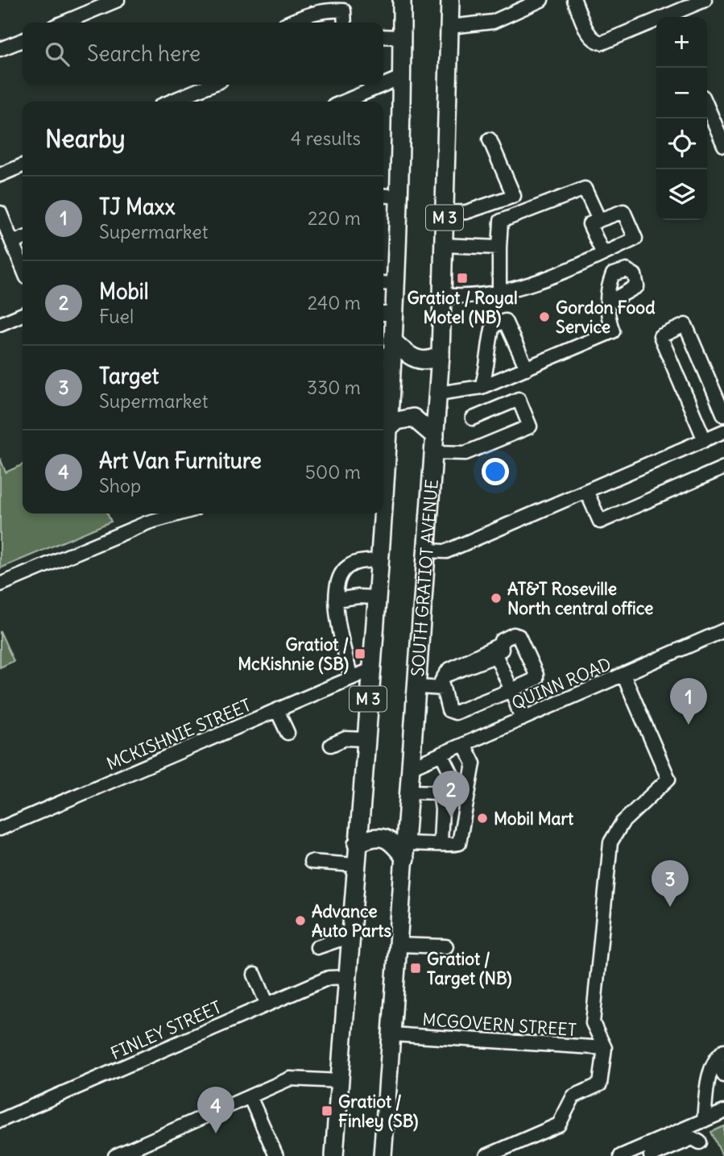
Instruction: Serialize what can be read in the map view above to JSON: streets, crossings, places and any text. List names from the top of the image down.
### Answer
{
  "streets": {
    "main road": ["M 3", "SOUTH GRATIOT AVENUE"],
    "street": [
      "QUINN ROAD",
      "MCKISHNIE STREET",
      "MCGOVERN STREET",
      "FINLEY STREET"
    ]
  },
  "crossings": [
    ["M 3", "MCKISHNIE STREET"],
    ["M 3", "FINLEY STREET"],
    ["SOUTH GRATIOT AVENUE", "QUINN ROAD"],
    ["SOUTH GRATIOT AVENUE", "MCGOVERN STREET"]
  ],
  "places": {
    "transit": [
      "Gratiot / Royal Motel (NB)",
      "Gratiot / McKishnie (SB)",
      "Gratiot / Target (NB)",
      "Gratiot / Finley (SB)"
    ],
    "other": [
      "Gordon Food Service",
      "AT&T Roseville North central office",
      "Mobil Mart",
      "Advance Auto Parts"
    ]
  },
  "page": {
    "map_buttons": ["+", "−"],
    "search": "Search here",
    "heading": ["Nearby", "4 results"],
    "list": [
      {
        "mark": "1",
        "name": "TJ Maxx",
        "note": "Supermarket",
        "value": "220 m"
      },
      {
        "mark": "2",
        "name": "Mobil",
        "note": "Fuel",
        "value": "240 m"
      },
      {
        "mark": "3",
        "name": "Target",
        "note": "Supermarket",
        "value": "330 m"
      },
      {
        "mark": "4",
        "name": "Art Van Furniture",
        "note": "Shop",
        "value": "500 m"
      }
    ],
    "pins": [
      "1",
      "2",
      "3",
      "4"
    ]
  }
}
